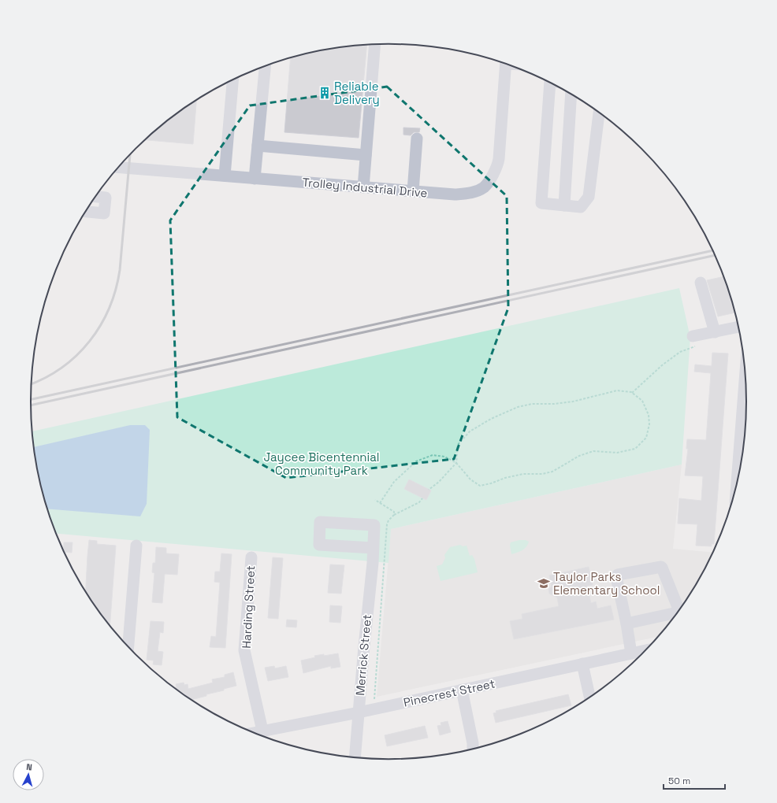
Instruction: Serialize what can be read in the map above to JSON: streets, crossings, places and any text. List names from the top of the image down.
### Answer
{
  "streets": {
    "street": [
      "Trolley Industrial Drive",
      "Harding Street",
      "Merrick Street",
      "Pinecrest Street"
    ]
  },
  "crossings": [
    ["Harding Street", "Pinecrest Street"],
    ["Merrick Street", "Pinecrest Street"]
  ],
  "parks": ["Jaycee Bicentennial Community Park"],
  "places": {
    "building": ["Reliable Delivery"],
    "school or university": ["Taylor Parks Elementary School"]
  },
  "scale_bar": "50 m",
  "north": "top"
}
